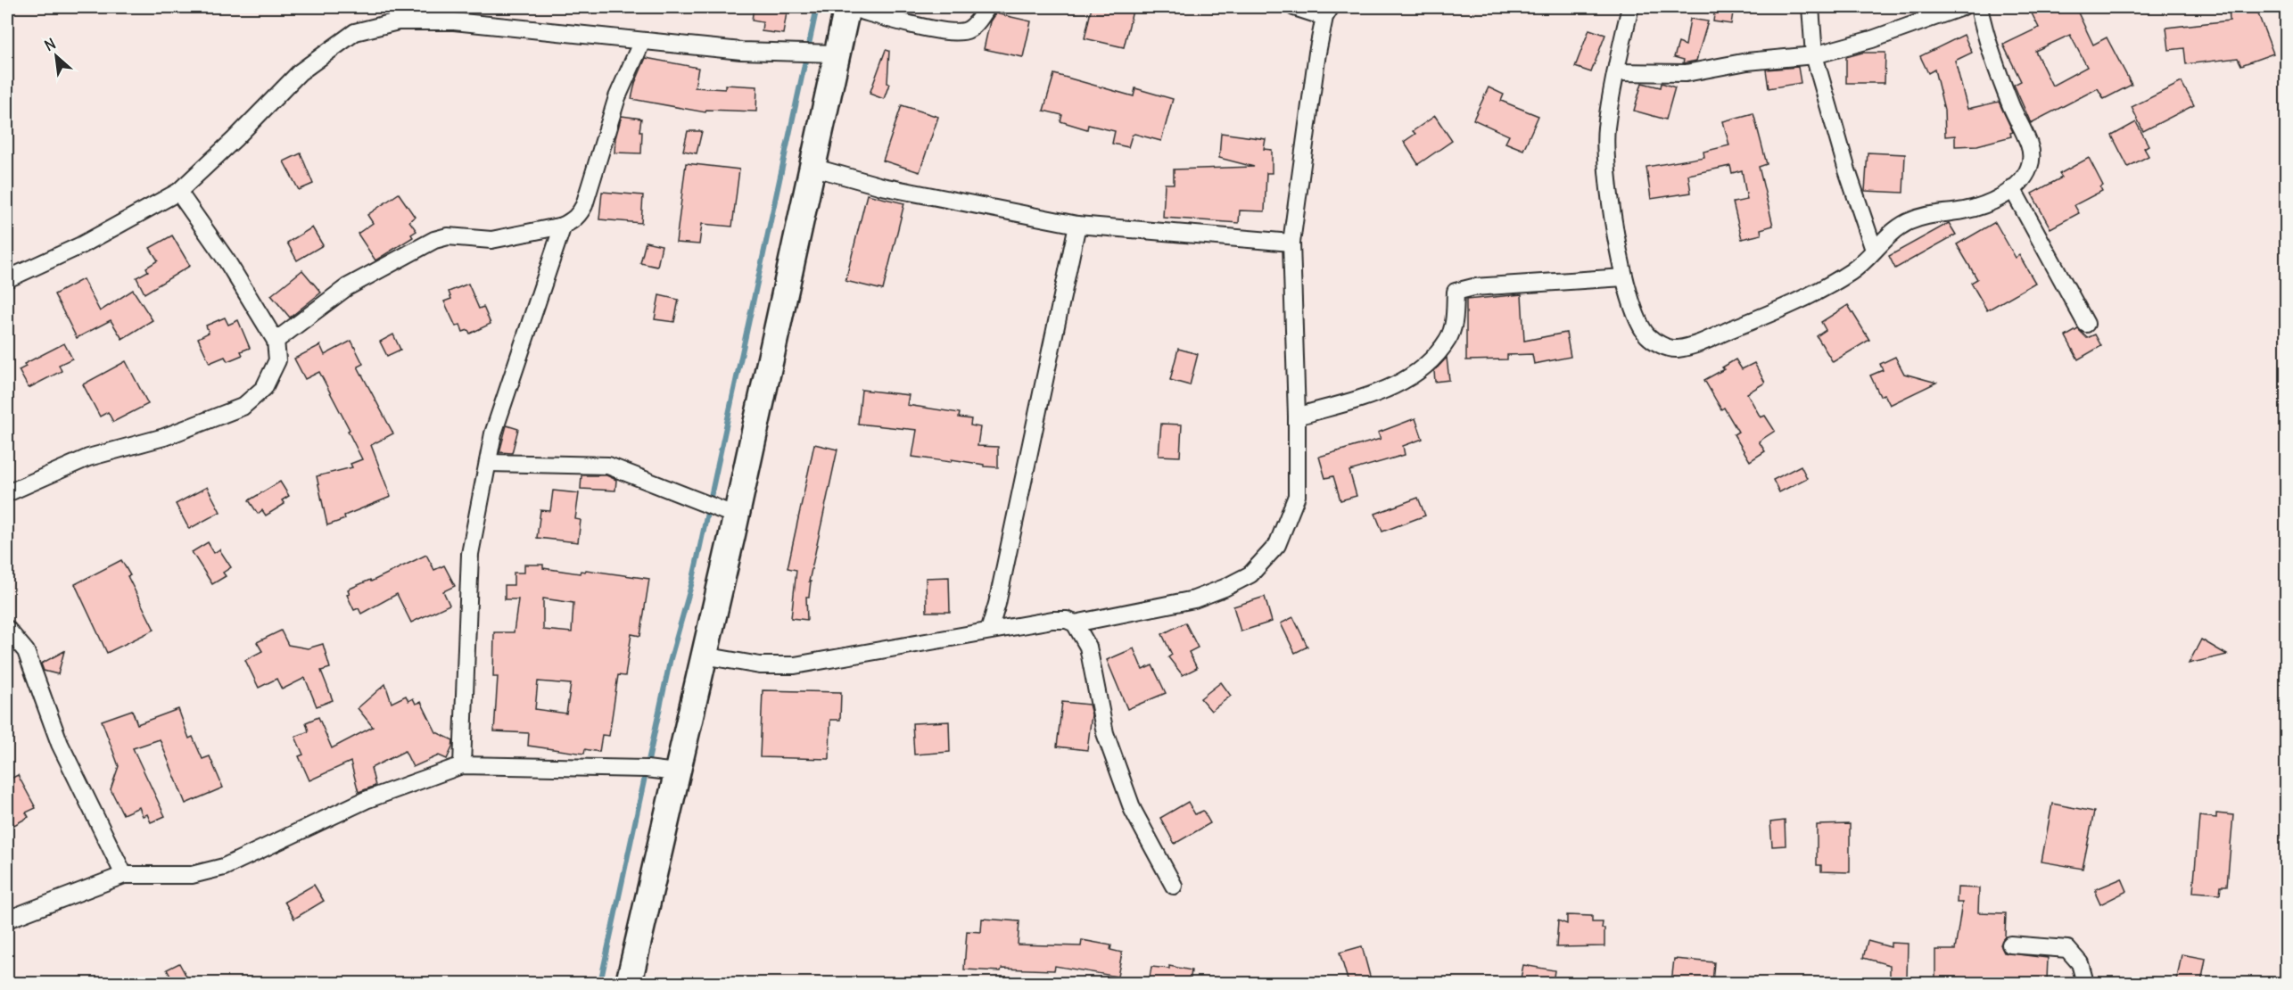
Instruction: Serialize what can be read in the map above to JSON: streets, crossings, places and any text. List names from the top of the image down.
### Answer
{
  "north": "top left"
}
